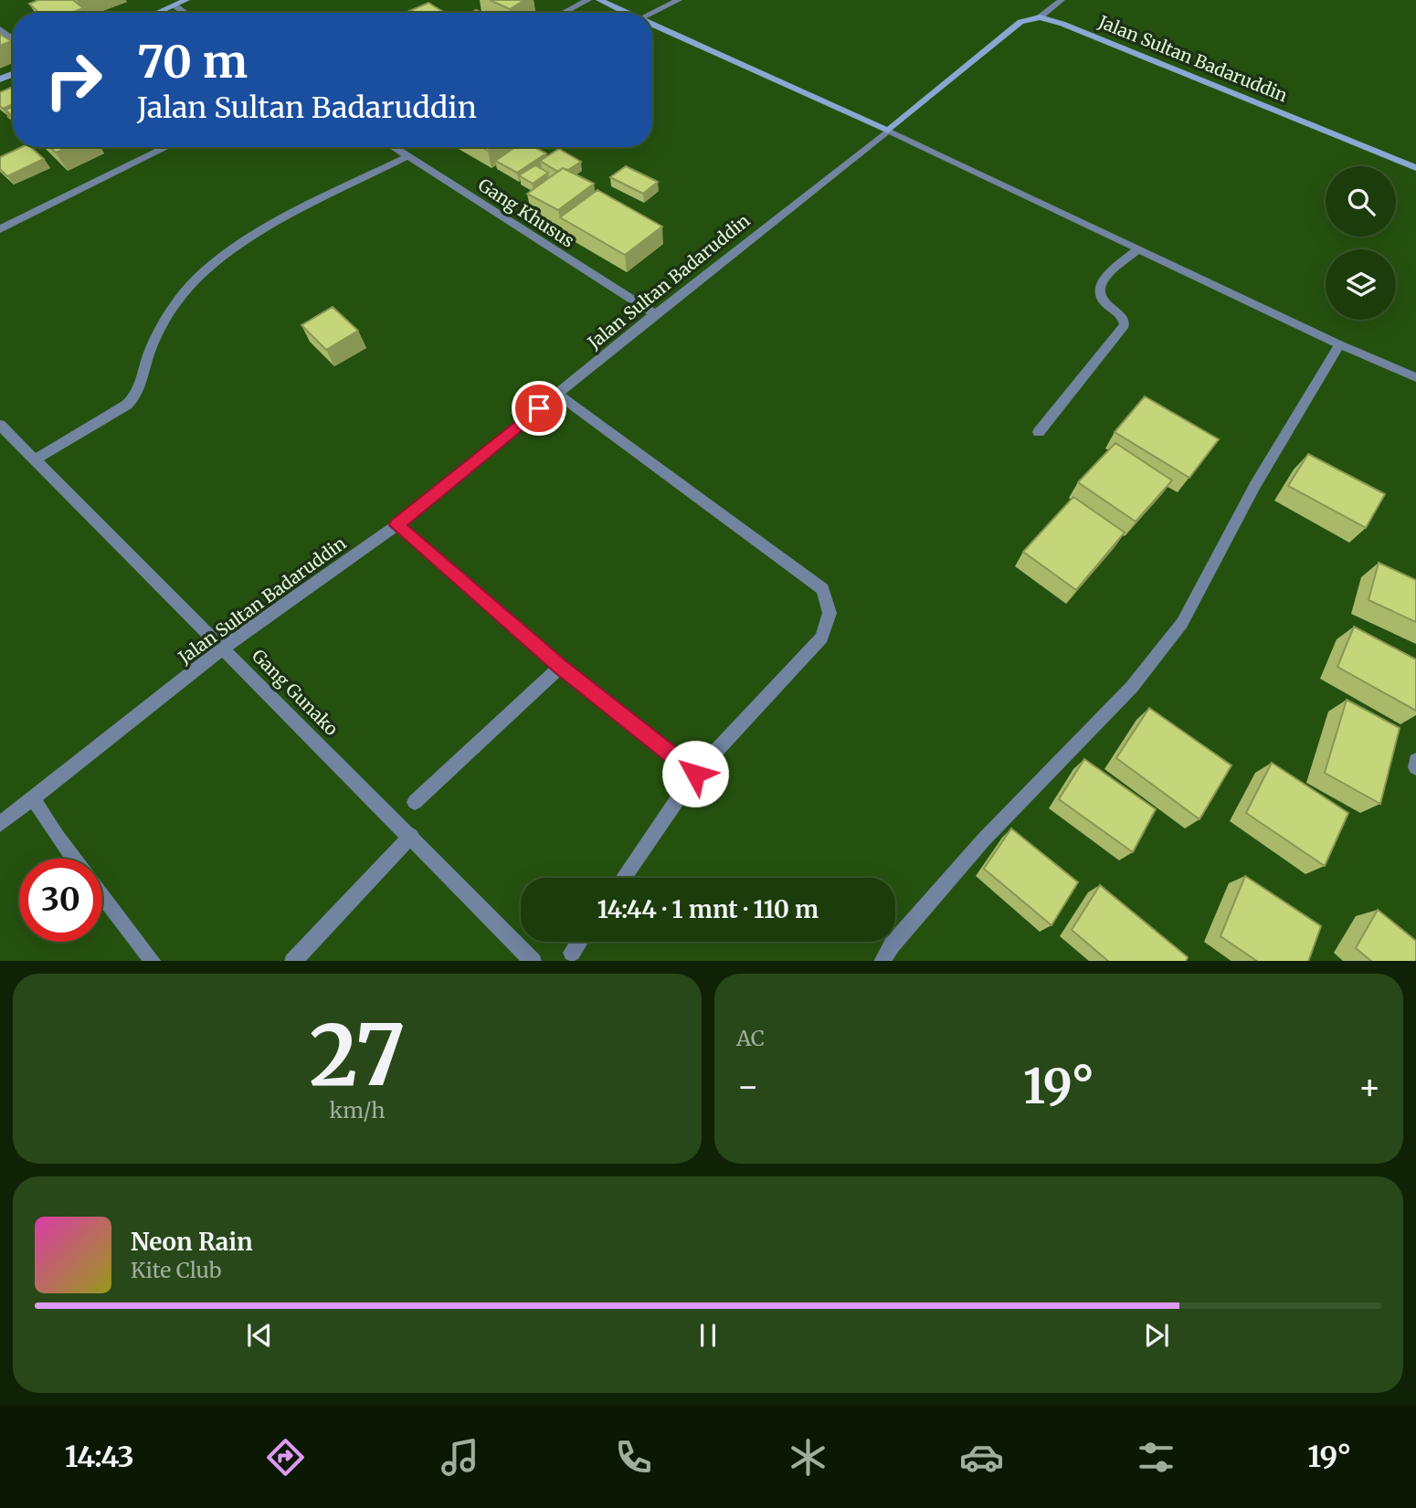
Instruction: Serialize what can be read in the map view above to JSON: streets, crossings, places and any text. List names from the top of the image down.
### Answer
{
  "streets": {
    "street": ["Jalan Sultan Badaruddin", "Gang Khusus", "Gang Gunako"]
  },
  "crossings": [
    ["Jalan Sultan Badaruddin", "Gang Khusus"],
    ["Jalan Sultan Badaruddin", "Gang Gunako"]
  ],
  "page": {
    "turn": ["70 m", "Jalan Sultan Badaruddin"],
    "limit": "30",
    "trip": "14:44 · 1 mnt · 110 m",
    "tile": [
      ["27", "km/h"],
      "AC"
    ],
    "heat": ["−", "19°", "+"],
    "song": ["Neon Rain", "Kite Club"],
    "tabs": ["14:43", "19°"]
  }
}
